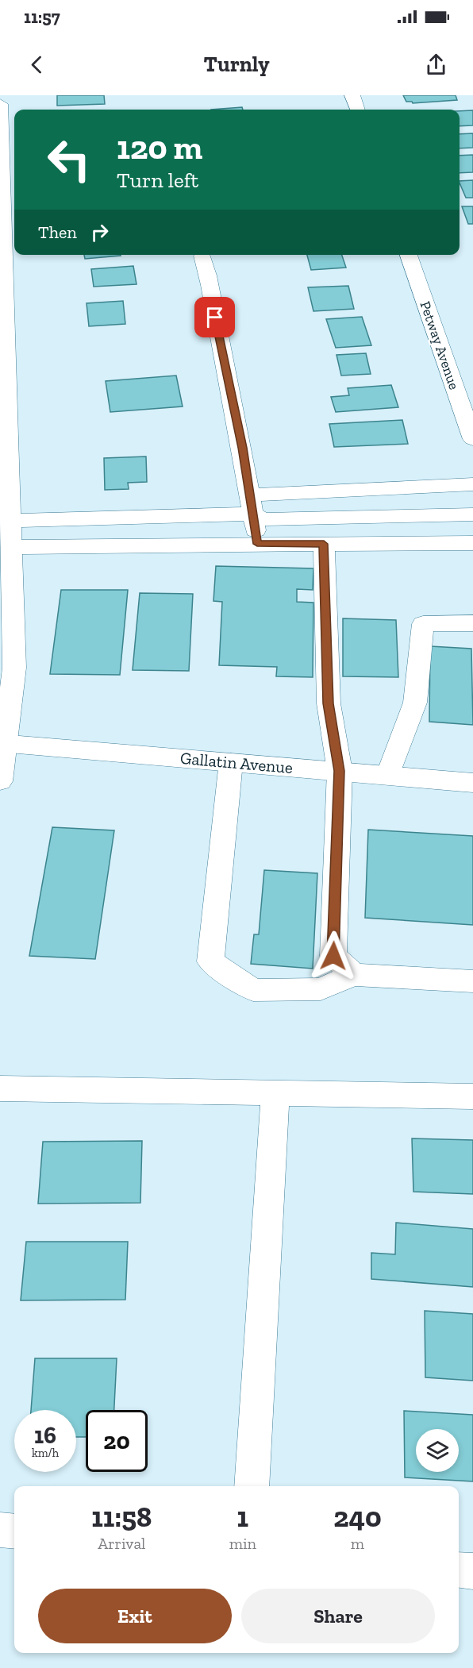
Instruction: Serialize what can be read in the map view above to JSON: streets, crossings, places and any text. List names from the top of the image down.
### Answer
{
  "streets": {
    "street": ["Petway Avenue", "Gallatin Avenue"]
  },
  "page": {
    "status": "11:57",
    "header": "Turnly",
    "turn": ["120 m", "Turn left"],
    "then": "Then",
    "speed": "16 km/h",
    "limit": "20",
    "eta": [
      "11:58",
      "Arrival",
      "1",
      "min",
      "240",
      "m"
    ],
    "buttons": ["Exit", "Share"]
  }
}
